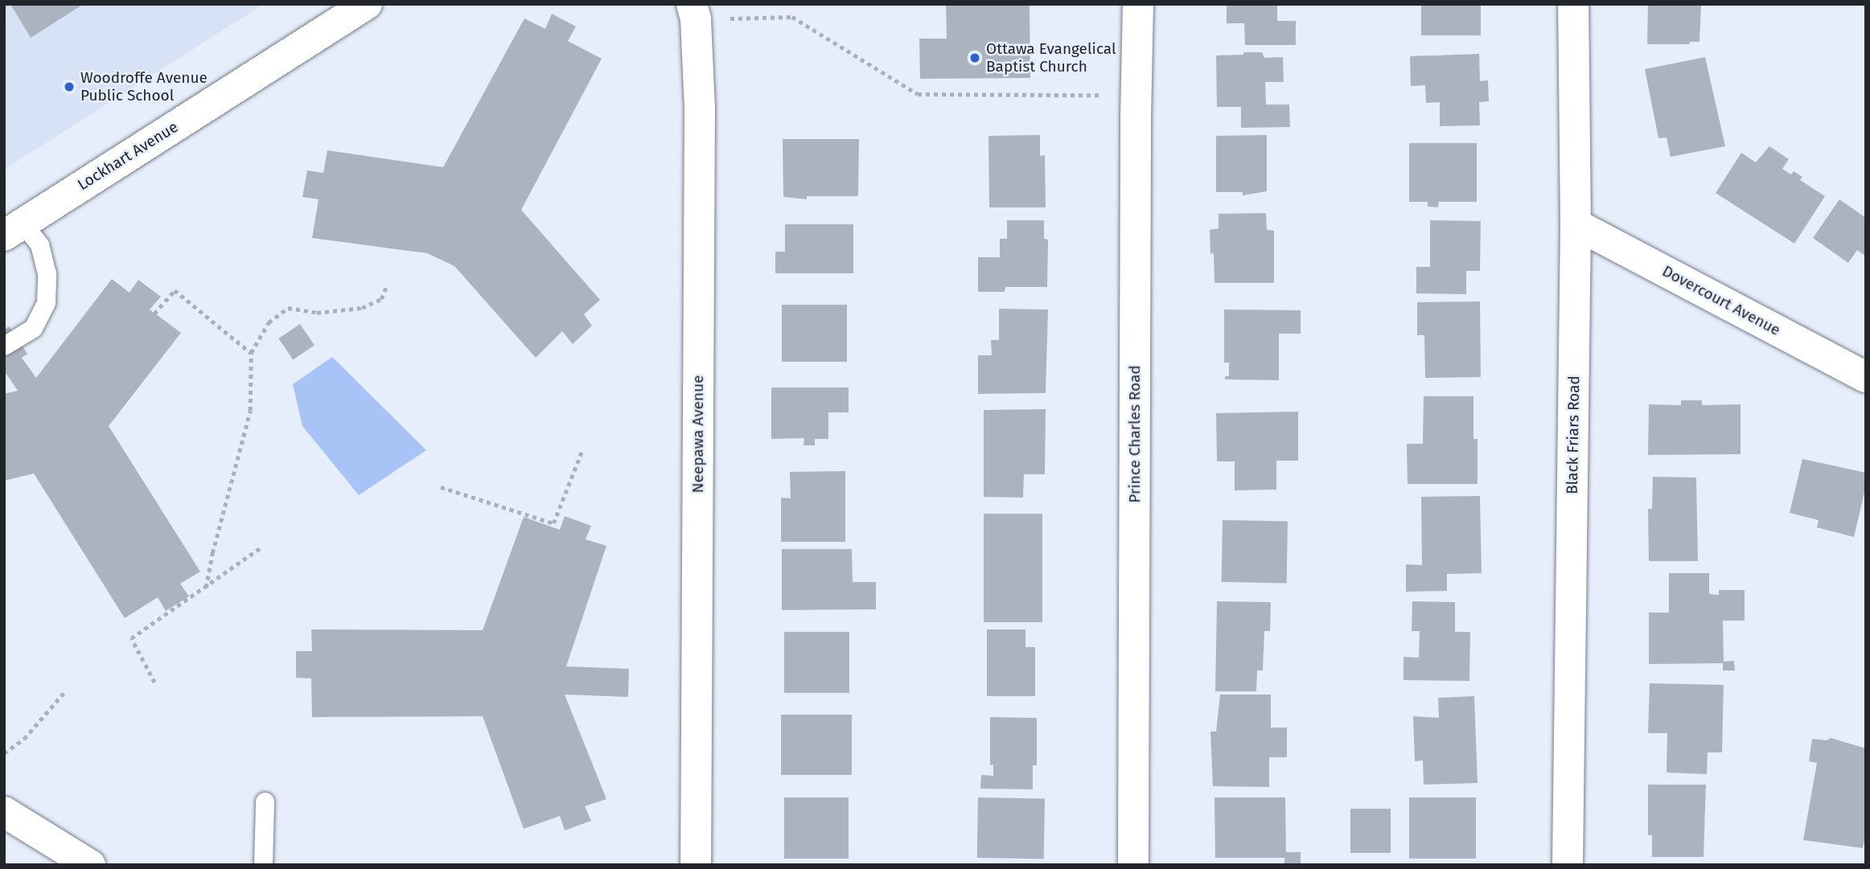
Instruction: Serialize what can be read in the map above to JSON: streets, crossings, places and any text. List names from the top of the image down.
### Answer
{
  "streets": {
    "street": [
      "Lockhart Avenue",
      "Dovercourt Avenue",
      "Neepawa Avenue",
      "Prince Charles Road",
      "Black Friars Road"
    ]
  },
  "crossings": [
    ["Dovercourt Avenue", "Black Friars Road"]
  ],
  "places": ["Ottawa Evangelical Baptist Church", "Woodroffe Avenue Public School"]
}
